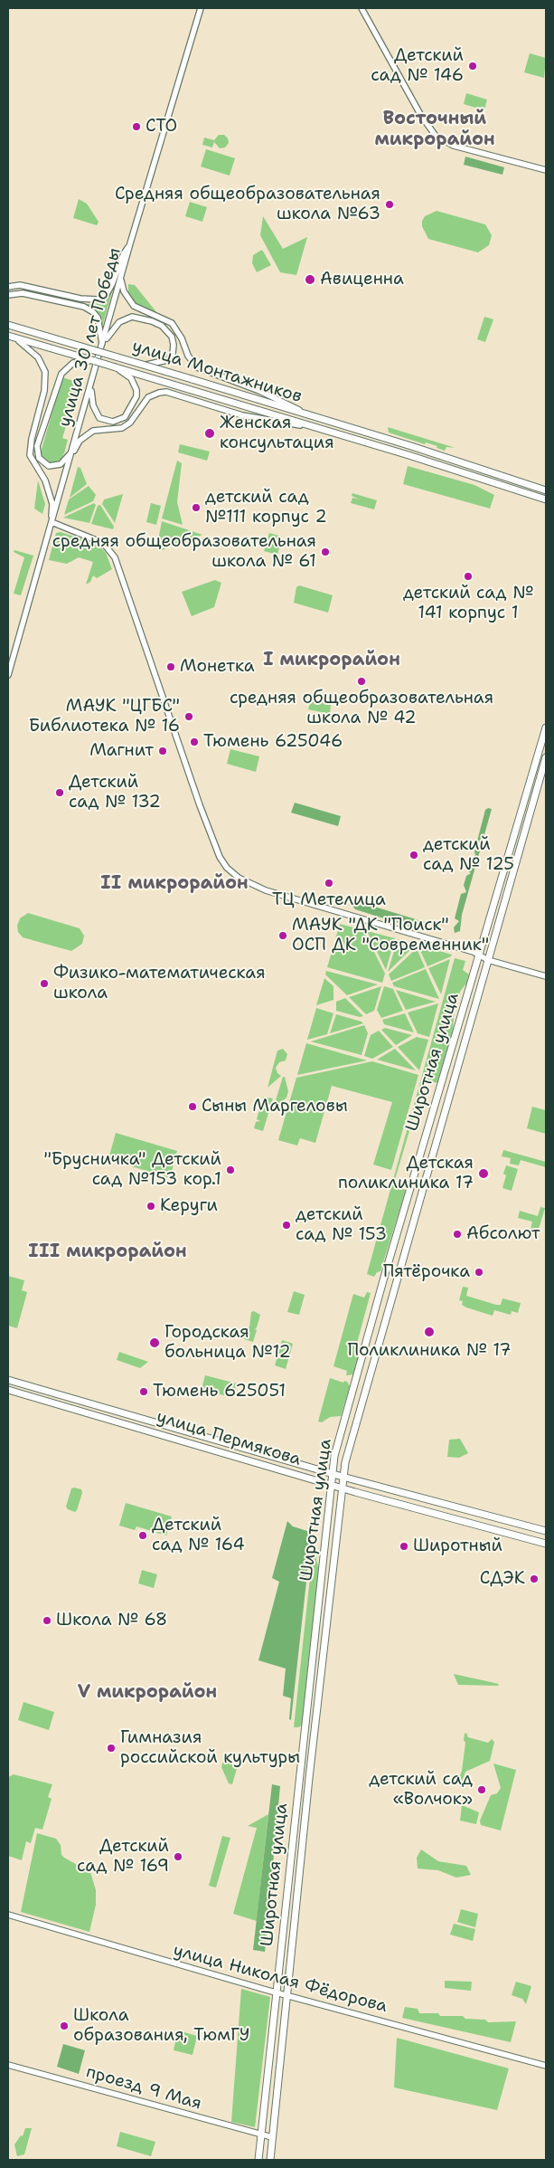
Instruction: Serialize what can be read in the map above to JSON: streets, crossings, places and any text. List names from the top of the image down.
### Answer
{
  "streets": {
    "main road": ["улица Монтажников", "Широтная улица", "улица Пермякова"],
    "street": ["улица 30 лет Победы", "улица Николая Фёдорова", "проезд 9 Мая"]
  },
  "crossings": [
    ["Широтная улица", "улица Пермякова"],
    ["Широтная улица", "улица Николая Фёдорова"],
    ["Широтная улица", "проезд 9 Мая"]
  ],
  "districts": [
    "Восточный микрорайон",
    "I микрорайон",
    "II микрорайон",
    "III микрорайон",
    "V микрорайон"
  ],
  "places": [
    "Детский сад № 146",
    "СТО",
    "Средняя общеобразовательная школа №63",
    "Авиценна",
    "Женская консультация",
    "детский сад №111 корпус 2",
    "средняя общеобразовательная школа № 61",
    "детский сад № 141 корпус 1",
    "Монетка",
    "средняя общеобразовательная школа № 42",
    "МАУК \"ЦГБС\" Библиотека № 16",
    "Тюмень 625046",
    "Магнит",
    "Детский сад № 132",
    "детский сад № 125",
    "ТЦ Метелица",
    "МАУК \"ДК \"Поиск\" ОСП ДК \"Современник\"",
    "Физико-математическая школа",
    "Сыны Маргеловы",
    "\"Брусничка\" Детский сад №153 кор.1",
    "Детская поликлиника 17",
    "Керуги",
    "детский сад № 153",
    "Абсолют",
    "Пятёрочка",
    "Поликлиника № 17",
    "Городская больница №12",
    "Тюмень 625051",
    "Детский сад № 164",
    "Широтный",
    "СДЭК",
    "Школа № 68",
    "Гимназия российской культуры",
    "детский сад «Волчок»",
    "Детский сад № 169",
    "Школа образования, ТюмГУ"
  ]
}
